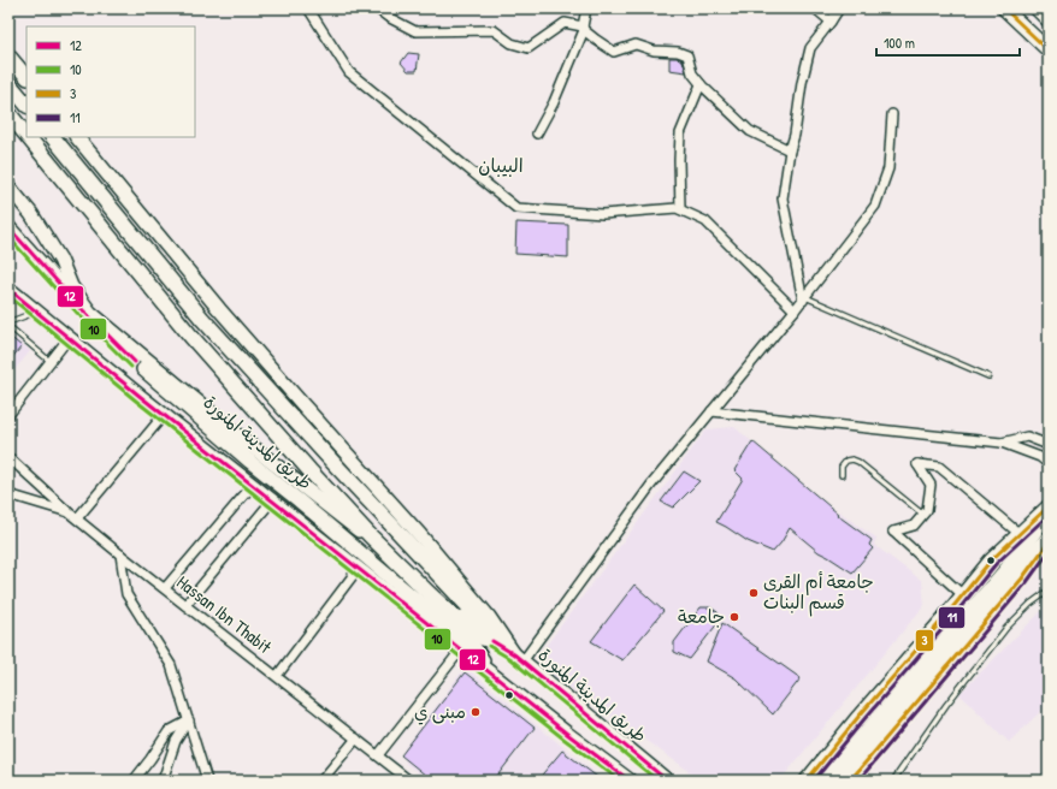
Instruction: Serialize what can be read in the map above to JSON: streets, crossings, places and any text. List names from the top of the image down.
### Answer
{
  "streets": {
    "main road": ["طريق المدينة المنورة"],
    "street": ["Hassan Ibn Thabit"]
  },
  "districts": ["البيبان"],
  "places": ["جامعة أم القرى قسم البنات", "جامعة", "مبنى ي"],
  "lines": [
    "transit line 3",
    "transit line 12",
    "transit line 10",
    "transit line 11"
  ],
  "legend": [
    "12",
    "10",
    "3",
    "11"
  ],
  "scale_bar": "100 m"
}
